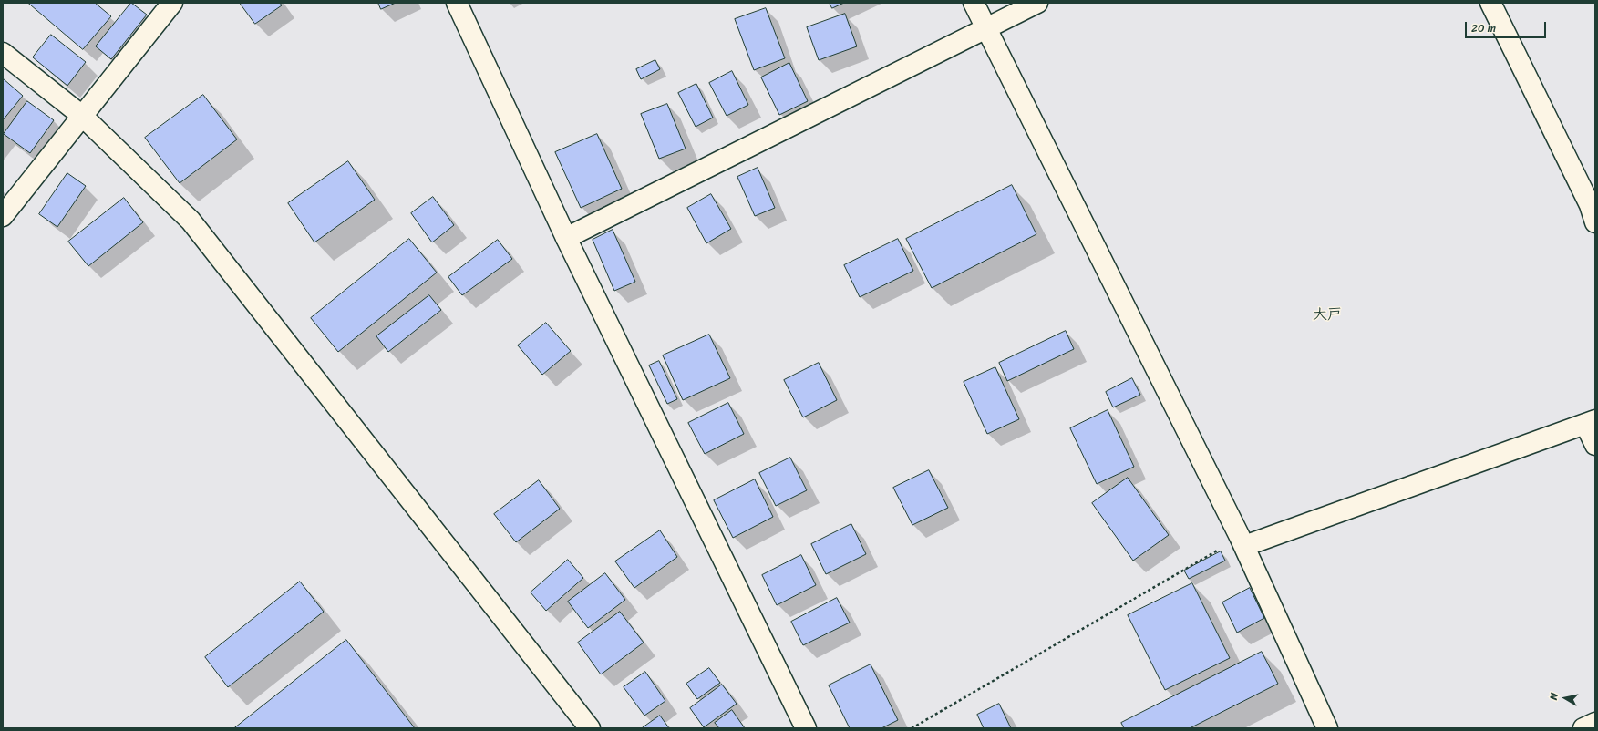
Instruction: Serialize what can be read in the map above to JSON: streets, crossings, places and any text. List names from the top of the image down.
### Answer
{
  "districts": ["大戸"],
  "scale_bar": "20 m",
  "north": "left"
}
